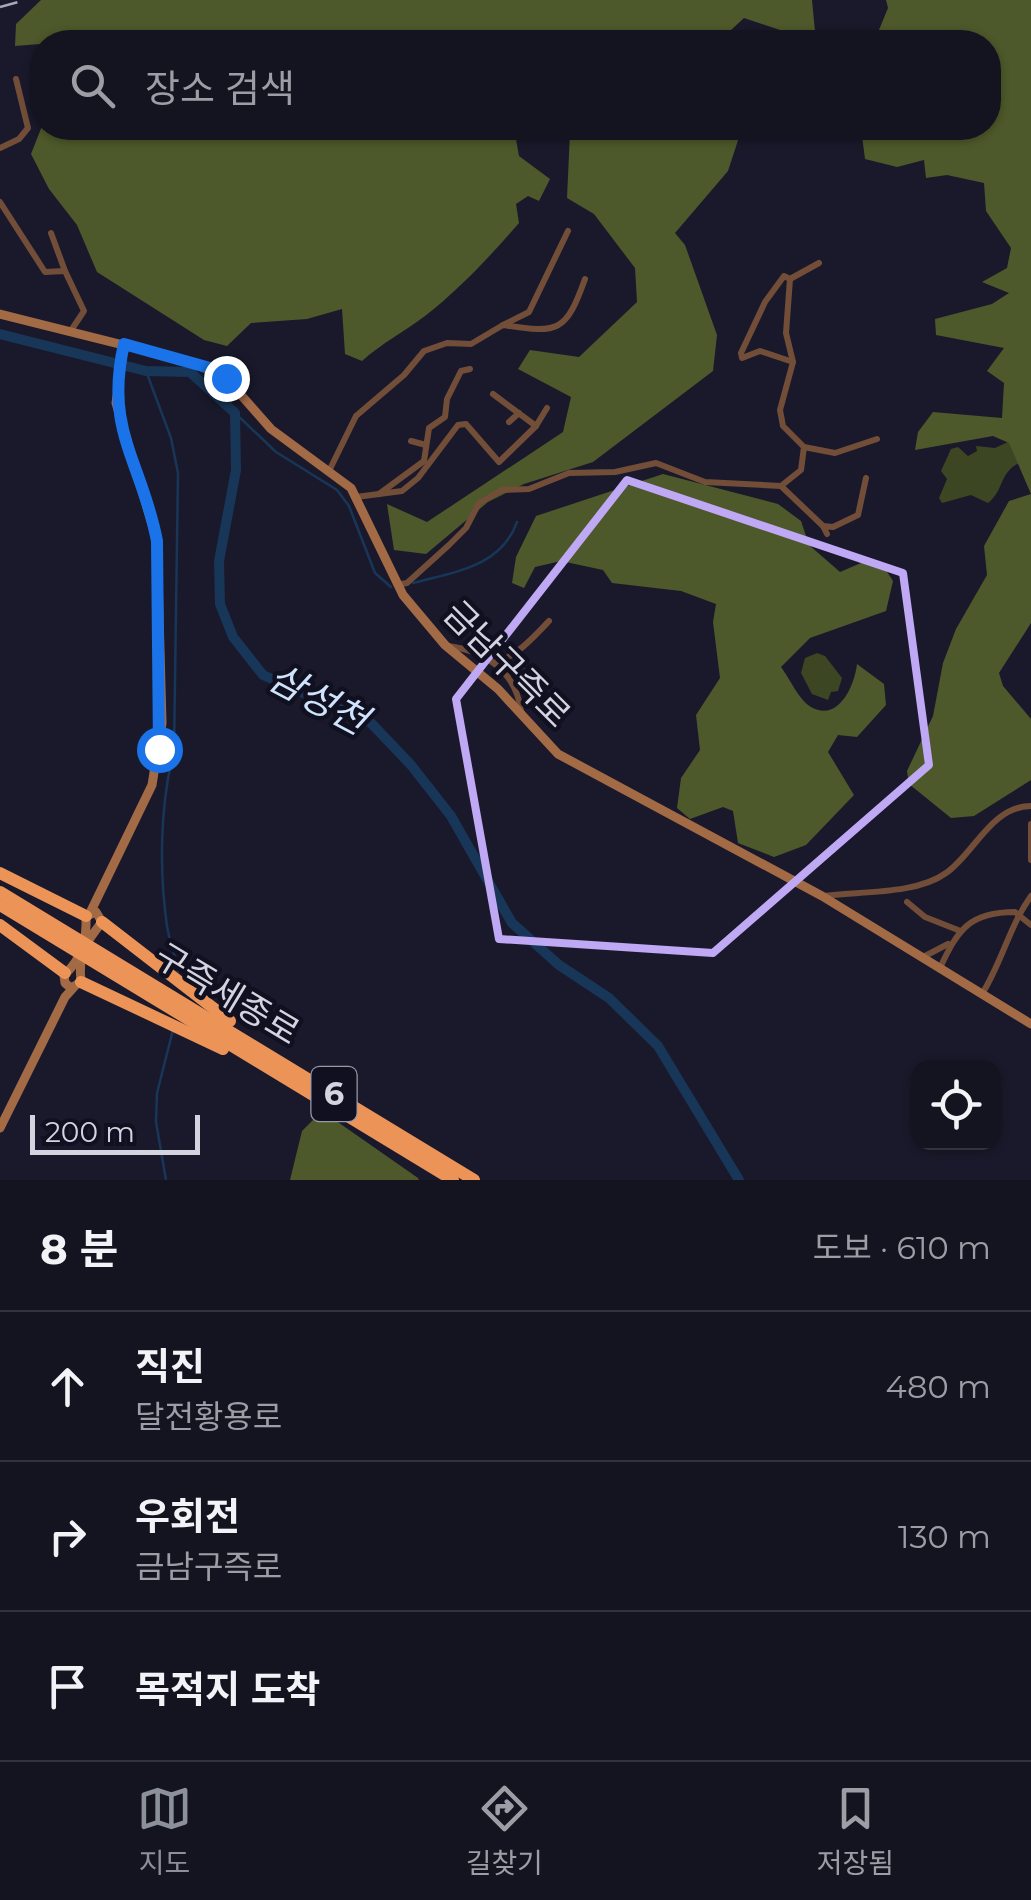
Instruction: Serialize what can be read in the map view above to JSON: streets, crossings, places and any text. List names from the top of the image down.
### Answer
{
  "streets": {
    "highway": ["구즉세종로", "6"],
    "main road": ["금남구즉로"]
  },
  "water": ["삼성천"],
  "scale_bar": "200 m",
  "page": {
    "search": "장소 검색",
    "scale": "200 m",
    "heading": ["8 분", "도보 · 610 m"],
    "list": [
      ["직진", "달전황용로", "480 m"],
      ["우회전", "금남구즉로", "130 m"],
      "목적지 도착"
    ],
    "nav": ["지도", "길찾기", "저장됨"]
  }
}
